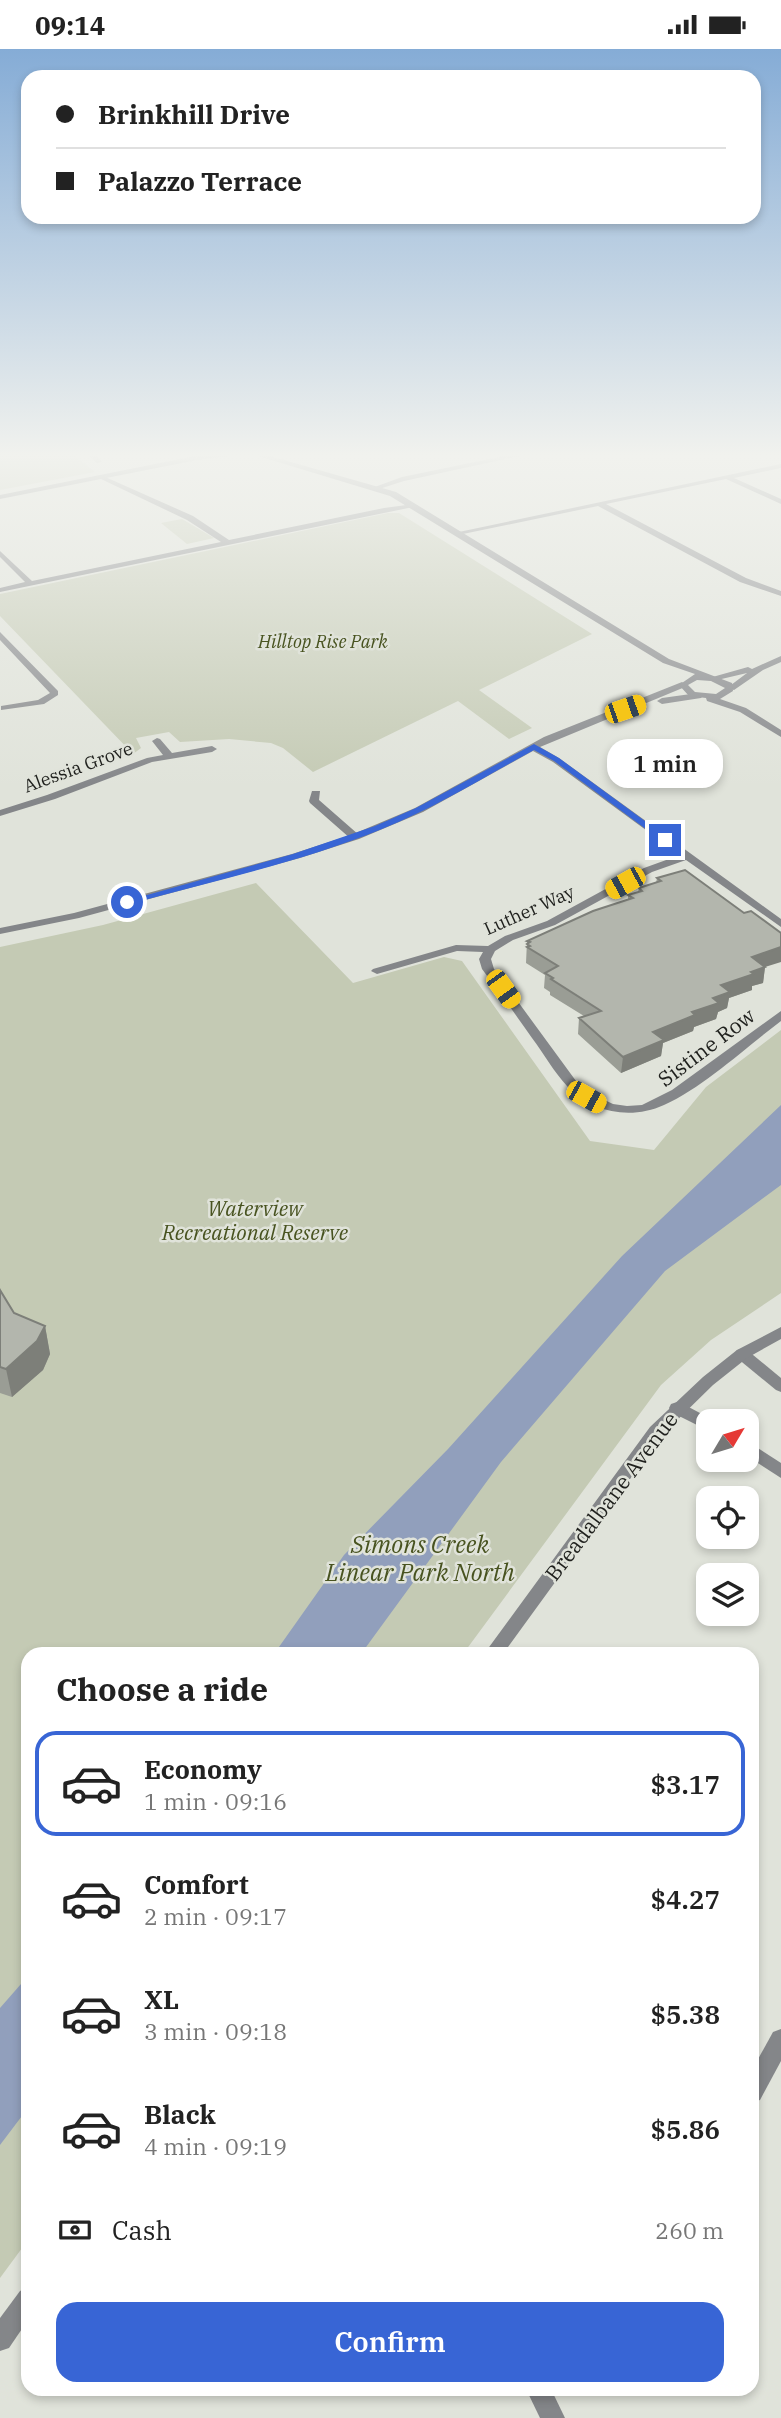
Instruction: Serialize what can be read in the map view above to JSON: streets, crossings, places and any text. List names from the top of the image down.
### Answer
{
  "streets": {
    "street": [
      "Alessia Grove",
      "Luther Way",
      "Sistine Row",
      "Breadalbane Avenue"
    ]
  },
  "crossings": [
    ["Luther Way", "Sistine Row"]
  ],
  "parks": ["Hilltop Rise Park", "Waterview Recreational Reserve", "Simons Creek Linear Park North"],
  "north": "top right",
  "page": {
    "status": "09:14",
    "banner": ["Brinkhill Drive", "Palazzo Terrace"],
    "bubble": "1 min",
    "heading": "Choose a ride",
    "list": [
      {
        "name": "Economy",
        "note": "1 min · 09:16",
        "value": "$3.17"
      },
      {
        "name": "Comfort",
        "note": "2 min · 09:17",
        "value": "$4.27"
      },
      {
        "name": "XL",
        "note": "3 min · 09:18",
        "value": "$5.38"
      },
      {
        "name": "Black",
        "note": "4 min · 09:19",
        "value": "$5.86"
      }
    ],
    "pay": ["Cash", "260 m"],
    "buttons": "Confirm"
  }
}
